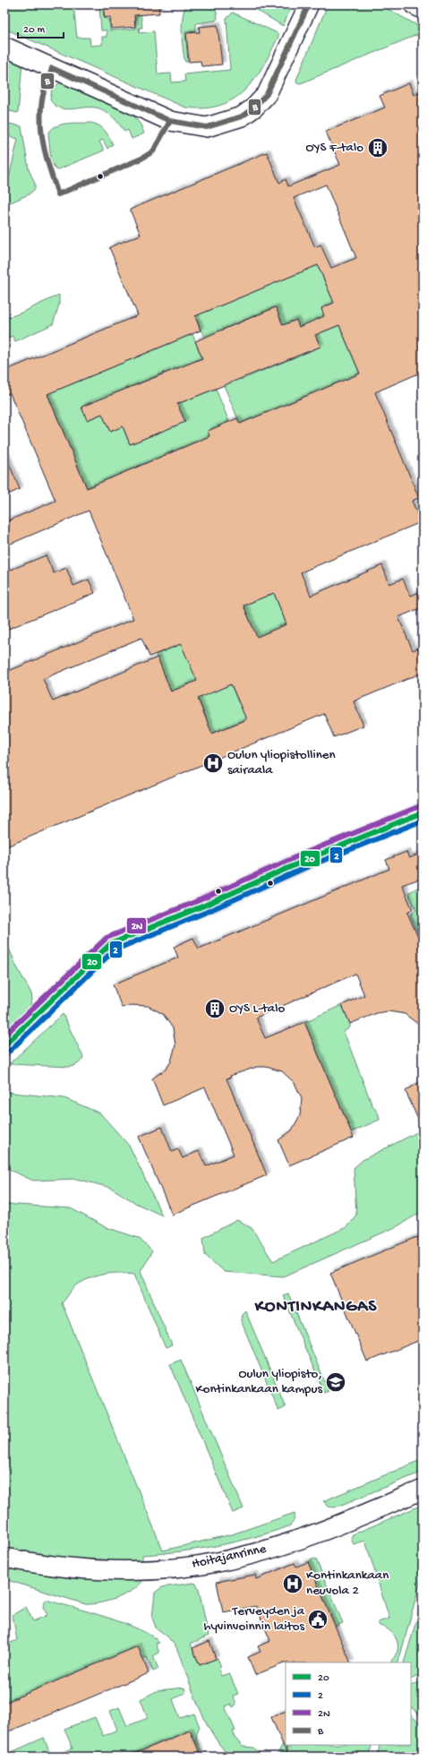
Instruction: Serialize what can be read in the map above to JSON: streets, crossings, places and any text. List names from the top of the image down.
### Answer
{
  "streets": {
    "street": ["Hoitajanrinne"]
  },
  "districts": ["KONTINKANGAS"],
  "places": {
    "building": ["OYS F-talo", "OYS L-talo"],
    "hospital": ["Oulun yliopistollinen sairaala", "Kontinkankaan neuvola 2"],
    "school or university": ["Oulun yliopisto, Kontinkankaan kampus"],
    "public building": ["Terveyden ja hyvinvoinnin laitos"]
  },
  "lines": [
    "transit line B",
    "transit line 2N",
    "transit line 20",
    "transit line 2"
  ],
  "legend": [
    "20",
    "2",
    "2N",
    "B"
  ],
  "scale_bar": "20 m"
}
